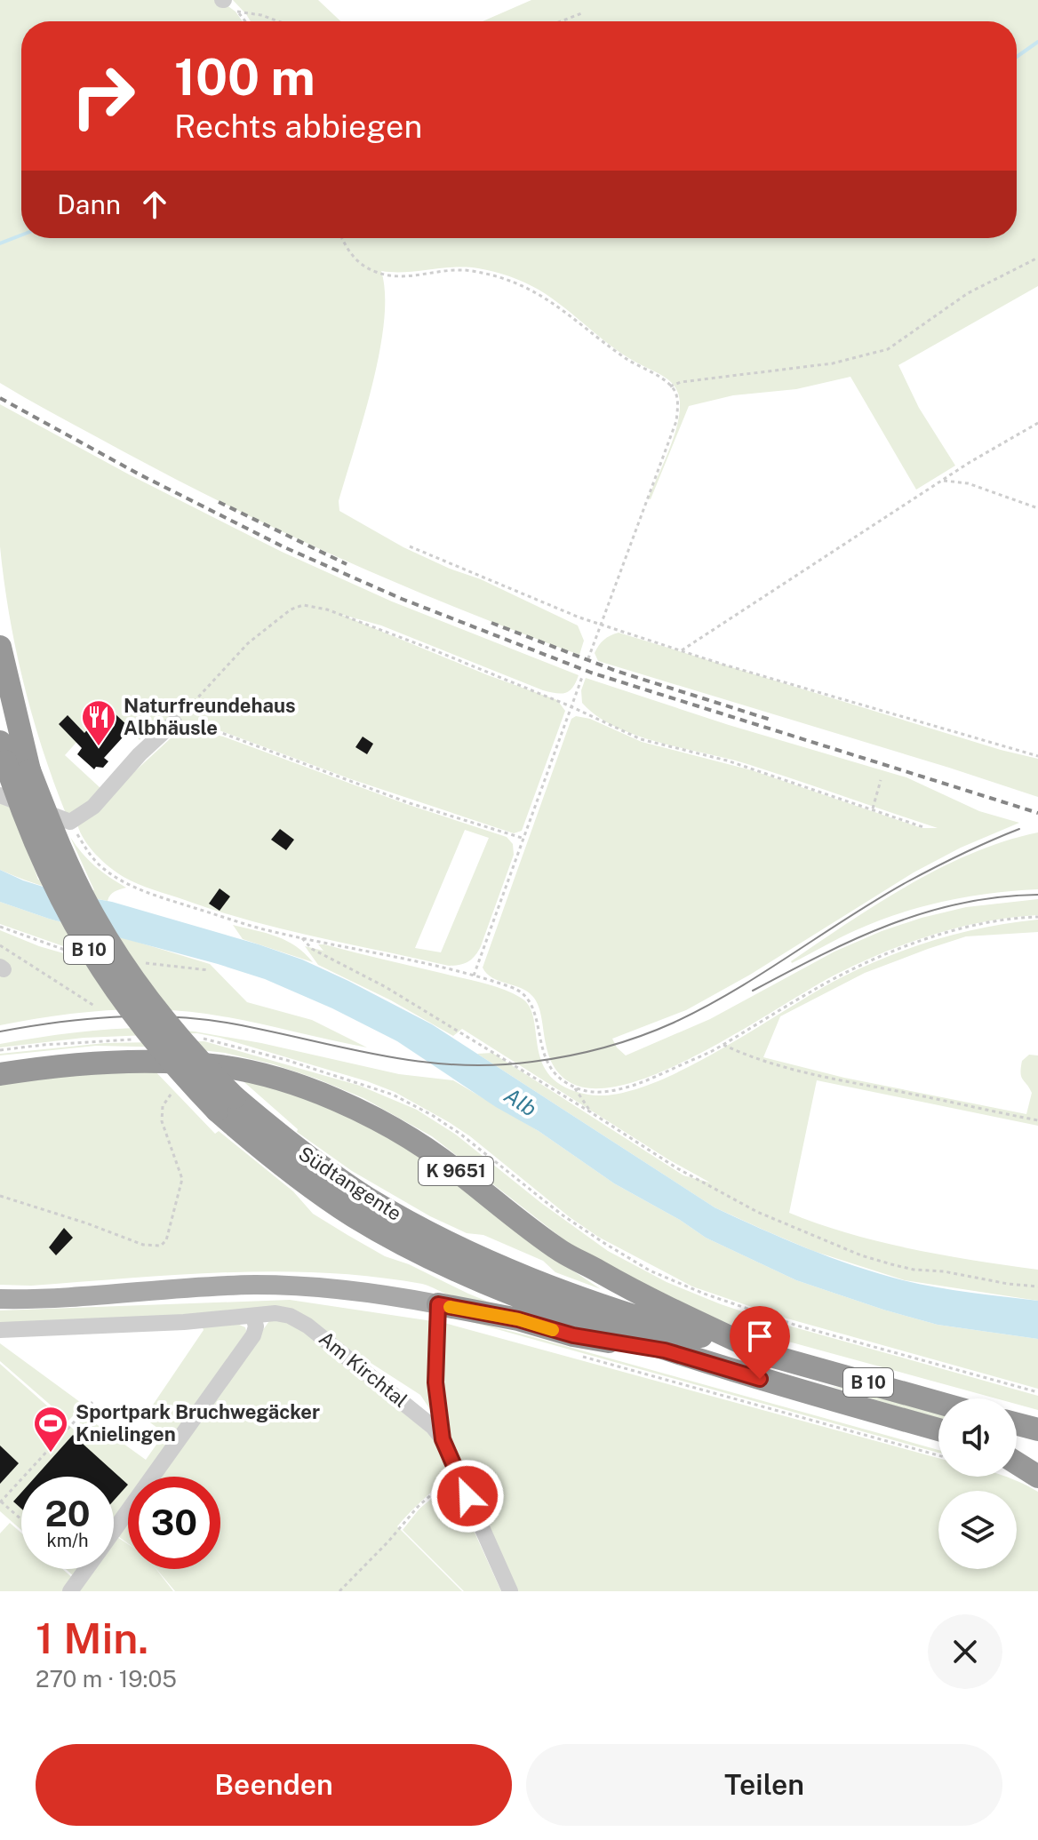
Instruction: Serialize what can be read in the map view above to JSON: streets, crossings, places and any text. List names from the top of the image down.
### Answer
{
  "streets": {
    "highway": ["B 10", "K 9651", "Südtangente"],
    "street": ["Am Kirchtal"]
  },
  "crossings": [
    ["K 9651", "Südtangente"]
  ],
  "water": ["Alb"],
  "places": {
    "restaurant": ["Naturfreundehaus Albhäusle"],
    "sports": ["Sportpark Bruchwegäcker Knielingen"]
  },
  "page": {
    "turn": ["100 m", "Rechts abbiegen"],
    "then": "Dann",
    "speed": "20 km/h",
    "limit": "30",
    "heading": ["1 Min.", "270 m · 19:05"],
    "buttons": ["Beenden", "Teilen"]
  }
}
